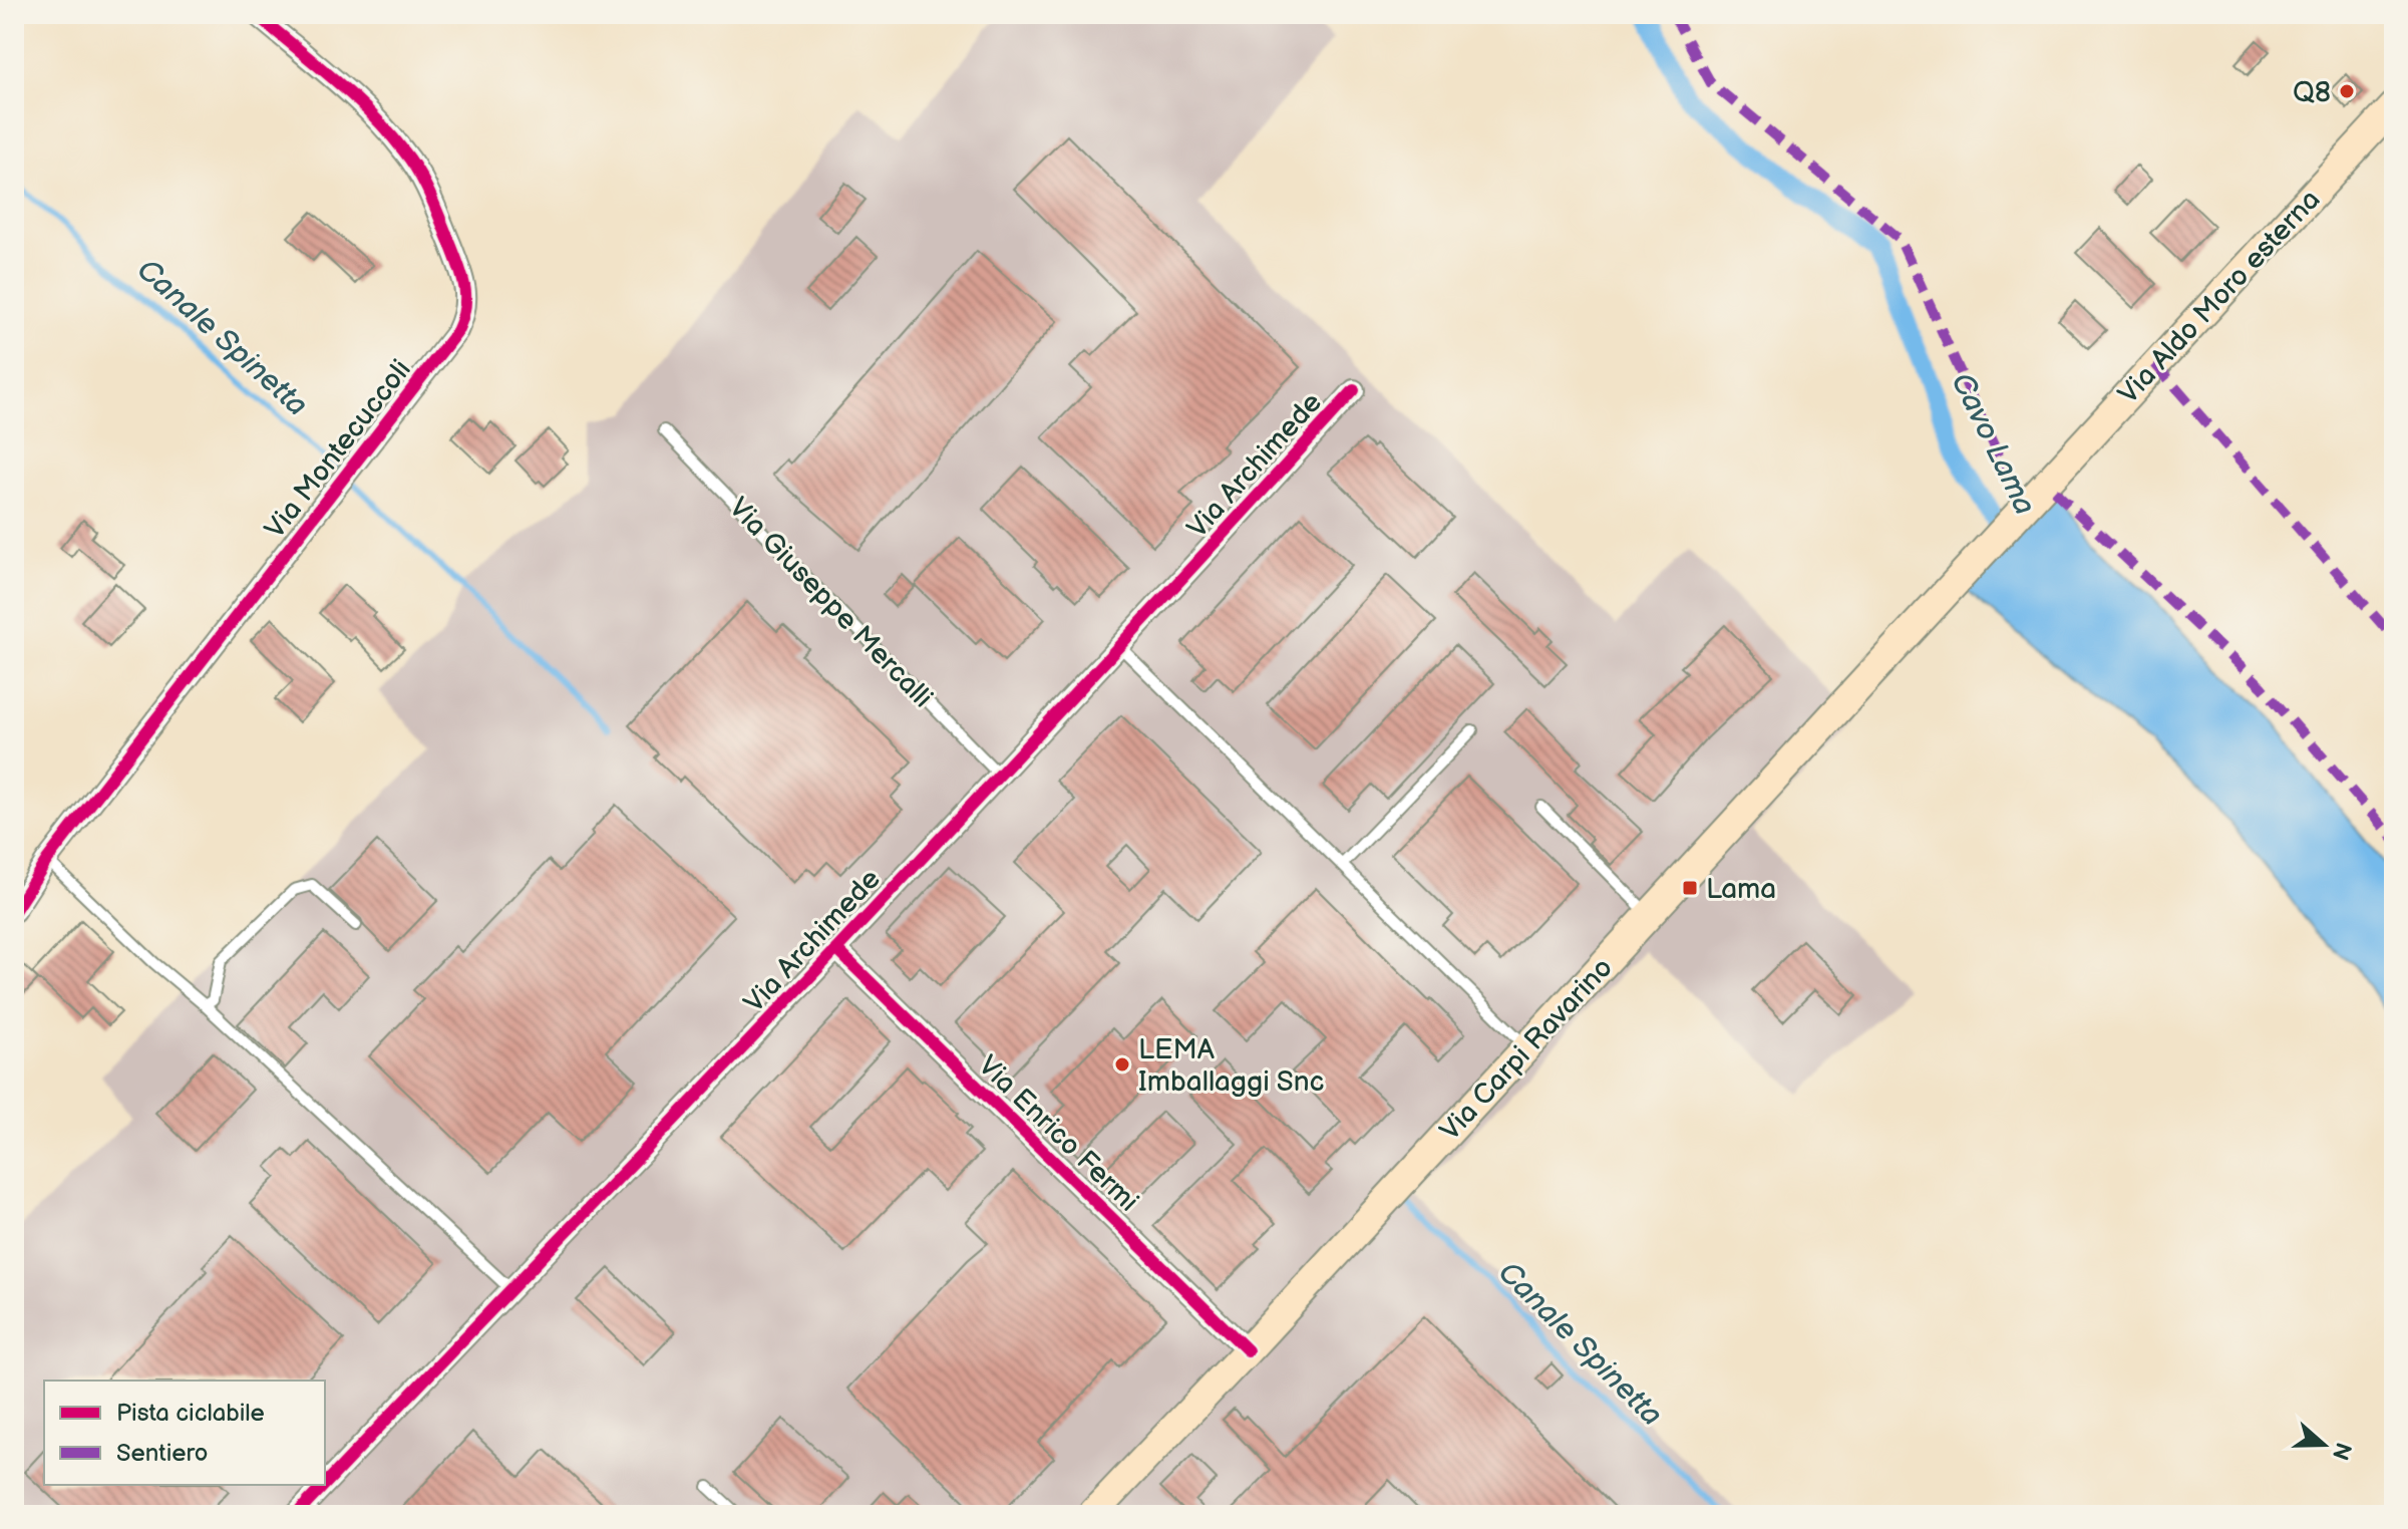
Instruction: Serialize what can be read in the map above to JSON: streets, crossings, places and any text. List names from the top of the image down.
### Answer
{
  "streets": {
    "main road": ["Via Aldo Moro esterna", "Via Carpi Ravarino"],
    "street": ["Via Montecuccoli", "Via Archimede", "Via Enrico Fermi"],
    "lane": ["Via Giuseppe Mercalli"]
  },
  "crossings": [
    ["Via Aldo Moro esterna", "Via Carpi Ravarino"],
    ["Via Archimede", "Via Giuseppe Mercalli"],
    ["Via Archimede", "Via Enrico Fermi"],
    ["Via Carpi Ravarino", "Via Enrico Fermi"]
  ],
  "water": ["Canale Spinetta", "Cavo Lama"],
  "places": {
    "other": ["Q8", "LEMA Imballaggi Snc"],
    "transit": ["Lama"]
  },
  "legend": ["Pista ciclabile", "Sentiero"],
  "north": "right"
}
